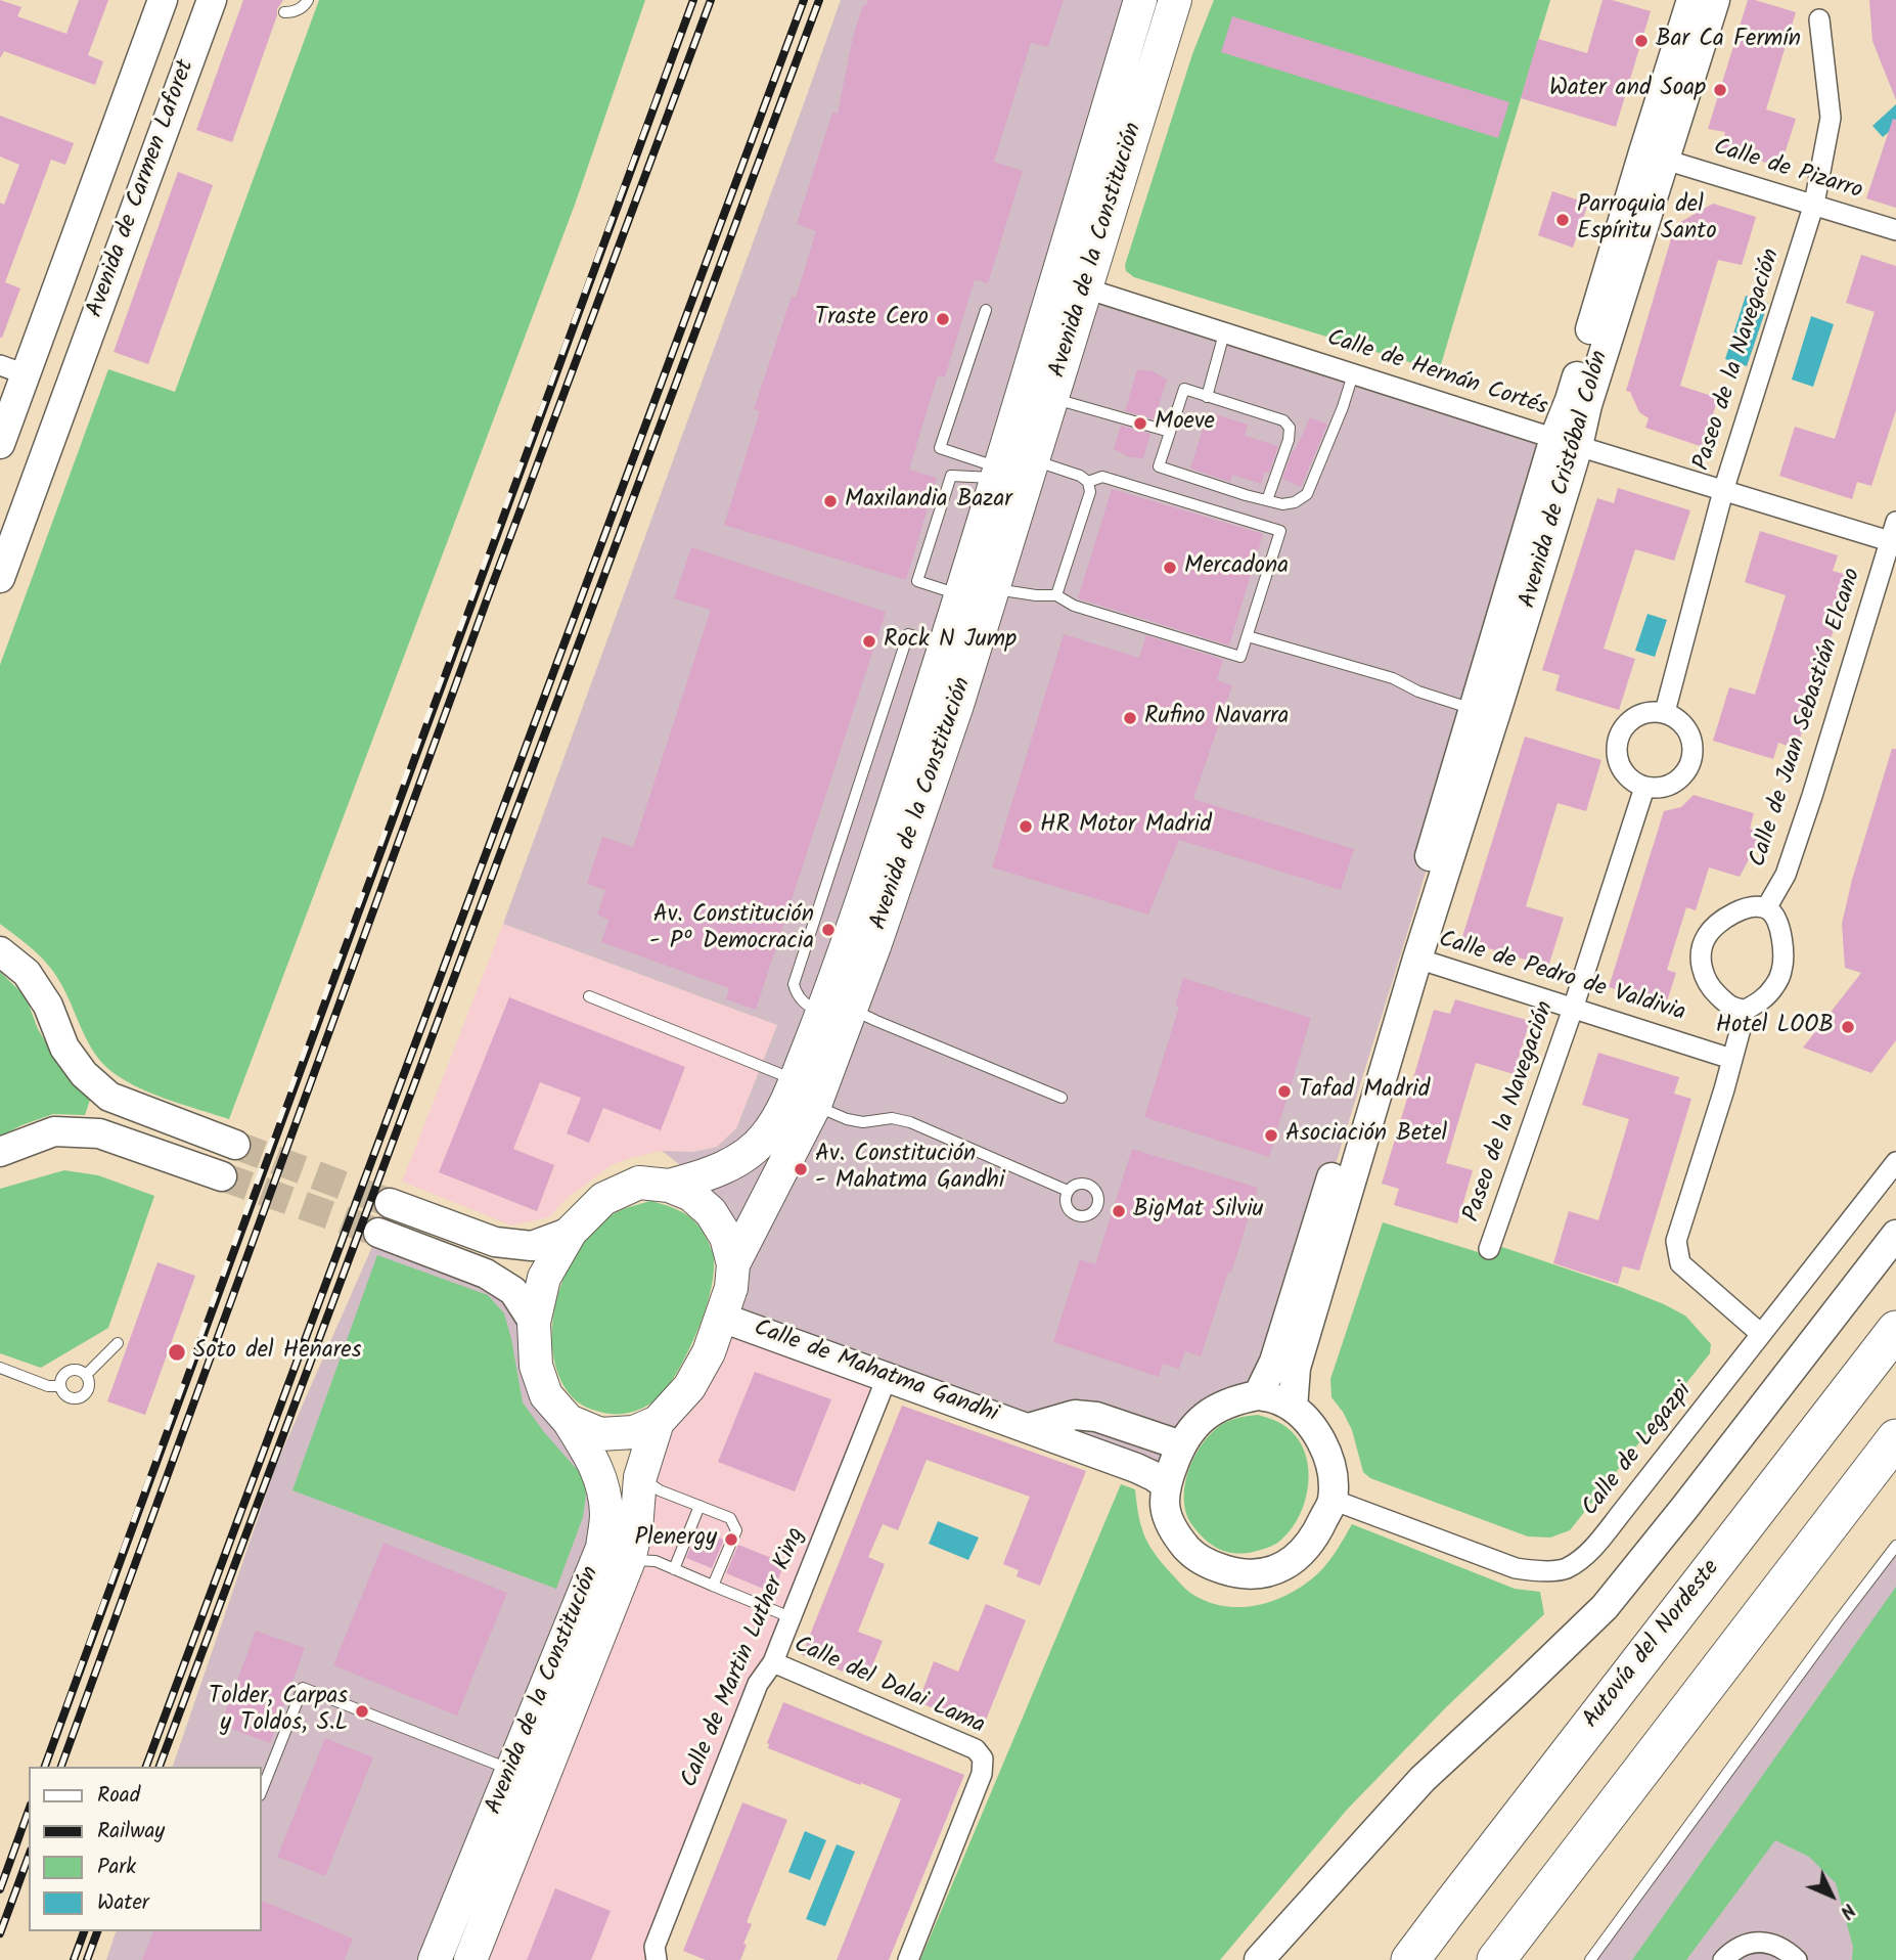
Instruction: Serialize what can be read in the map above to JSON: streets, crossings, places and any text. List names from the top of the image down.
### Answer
{
  "streets": {
    "highway": ["Autovía del Nordeste"],
    "main road": ["Avenida de la Constitución"],
    "street": [
      "Calle de Pizarro",
      "Avenida de Carmen Laforet",
      "Paseo de la Navegación",
      "Calle de Hernán Cortés",
      "Avenida de Cristóbal Colón",
      "Calle de Juan Sebastián Elcano",
      "Calle de Pedro de Valdivia",
      "Calle de Mahatma Gandhi",
      "Calle de Legazpi",
      "Calle de Martin Luther King",
      "Calle del Dalai Lama"
    ]
  },
  "crossings": [
    ["Calle de Pizarro", "Paseo de la Navegación"],
    ["Calle de Pizarro", "Avenida de Cristóbal Colón"],
    ["Avenida de la Constitución", "Calle de Hernán Cortés"],
    ["Avenida de la Constitución", "Calle de Mahatma Gandhi"],
    ["Paseo de la Navegación", "Calle de Hernán Cortés"],
    ["Paseo de la Navegación", "Calle de Pedro de Valdivia"],
    ["Calle de Hernán Cortés", "Avenida de Cristóbal Colón"],
    ["Calle de Hernán Cortés", "Calle de Juan Sebastián Elcano"],
    ["Avenida de Cristóbal Colón", "Calle de Pedro de Valdivia"],
    ["Avenida de Cristóbal Colón", "Calle de Mahatma Gandhi"],
    ["Avenida de Cristóbal Colón", "Calle de Legazpi"],
    ["Calle de Mahatma Gandhi", "Calle de Legazpi"],
    ["Calle de Mahatma Gandhi", "Calle de Martin Luther King"],
    ["Calle de Martin Luther King", "Calle del Dalai Lama"]
  ],
  "places": [
    "Bar Ca Fermín",
    "Water and Soap",
    "Parroquia del Espíritu Santo",
    "Traste Cero",
    "Moeve",
    "Maxilandia Bazar",
    "Mercadona",
    "Rock N Jump",
    "Rufino Navarra",
    "HR Motor Madrid",
    "Av. Constitución - Pº Democracia",
    "Hotel LOOB",
    "Tafad Madrid",
    "Asociación Betel",
    "Av. Constitución - Mahatma Gandhi",
    "BigMat Silviu",
    "Soto del Henares",
    "Plenergy",
    "Tolder, Carpas y Toldos, S.L"
  ],
  "legend": [
    "Road",
    "Railway",
    "Park",
    "Water"
  ],
  "north": "bottom right"
}
